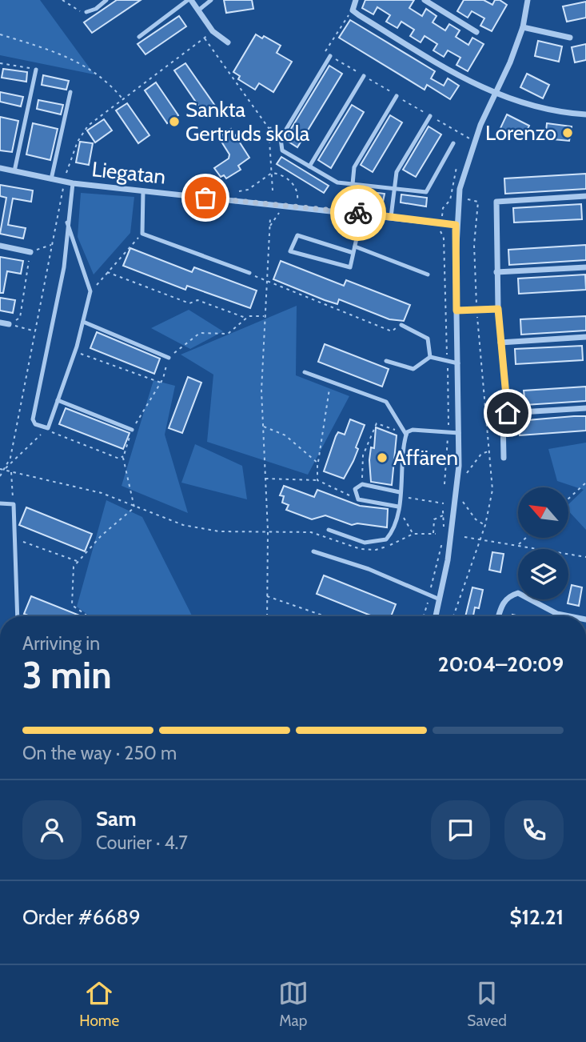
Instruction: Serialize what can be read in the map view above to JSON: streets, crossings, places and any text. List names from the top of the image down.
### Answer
{
  "streets": {
    "street": ["Liegatan"]
  },
  "places": ["Sankta Gertruds skola", "Lorenzo", "Affären"],
  "north": "top left",
  "page": {
    "heading": ["3 min", "Arriving in", "20:04–20:09"],
    "panel": [
      "Sam",
      "Courier · 4.7",
      "Order #6689",
      "$12.21"
    ],
    "bar": "On the way · 250 m",
    "tabs": ["Home", "Map", "Saved"]
  }
}
